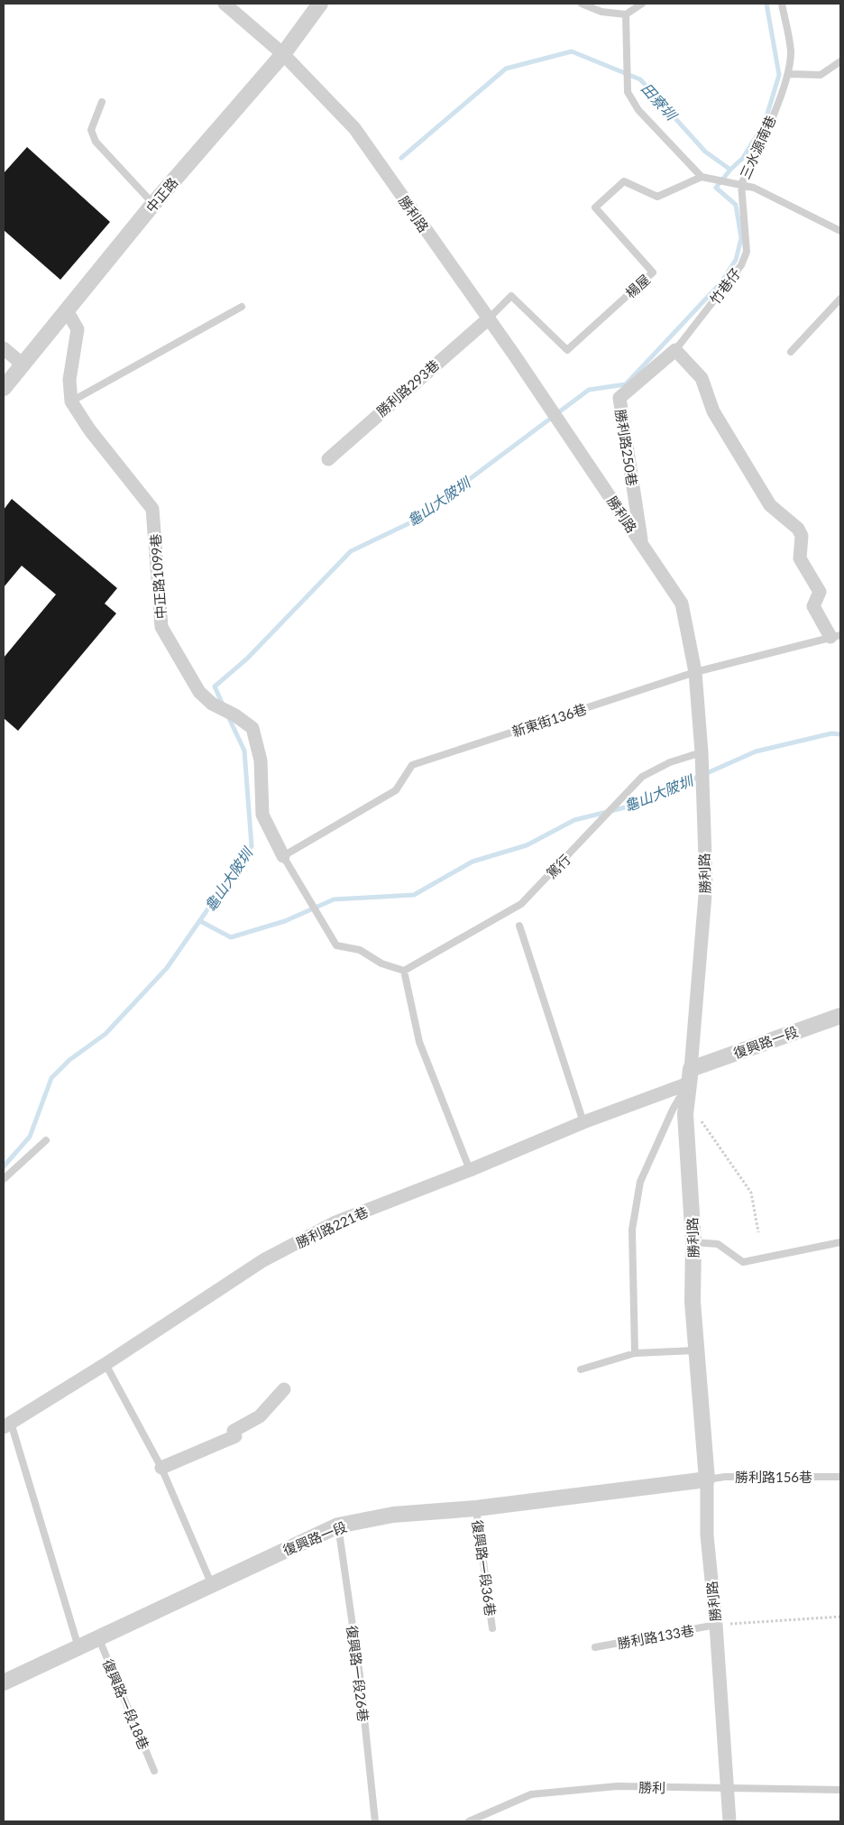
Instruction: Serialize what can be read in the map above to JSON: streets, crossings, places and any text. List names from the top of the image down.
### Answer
{
  "streets": {
    "street": [
      "中正路",
      "勝利路",
      "勝利路293巷",
      "勝利路250巷",
      "中正路1099巷",
      "復興路一段",
      "勝利路221巷"
    ],
    "lane": [
      "三水源南巷",
      "楊屋",
      "竹巷仔",
      "新東街136巷",
      "篤行",
      "勝利路156巷",
      "復興路一段36巷",
      "勝利路133巷",
      "復興路一段26巷",
      "復興路一段18巷",
      "勝利"
    ]
  },
  "crossings": [
    ["三水源南巷", "竹巷仔"],
    ["中正路", "勝利路"],
    ["中正路", "中正路1099巷"],
    ["勝利路", "楊屋"],
    ["勝利路", "勝利路293巷"],
    ["勝利路", "勝利路250巷"],
    ["勝利路", "新東街136巷"],
    ["勝利路", "篤行"],
    ["勝利路", "復興路一段"],
    ["勝利路", "勝利路221巷"],
    ["勝利路", "勝利路156巷"],
    ["勝利路", "勝利路133巷"],
    ["勝利路", "勝利"],
    ["楊屋", "勝利路293巷"],
    ["竹巷仔", "勝利路250巷"],
    ["中正路1099巷", "新東街136巷"],
    ["復興路一段", "勝利路221巷"],
    ["復興路一段", "勝利路156巷"],
    ["復興路一段", "復興路一段36巷"],
    ["復興路一段", "復興路一段26巷"],
    ["復興路一段", "復興路一段18巷"]
  ],
  "water": ["田寮圳", "龜山大陂圳"]
}
